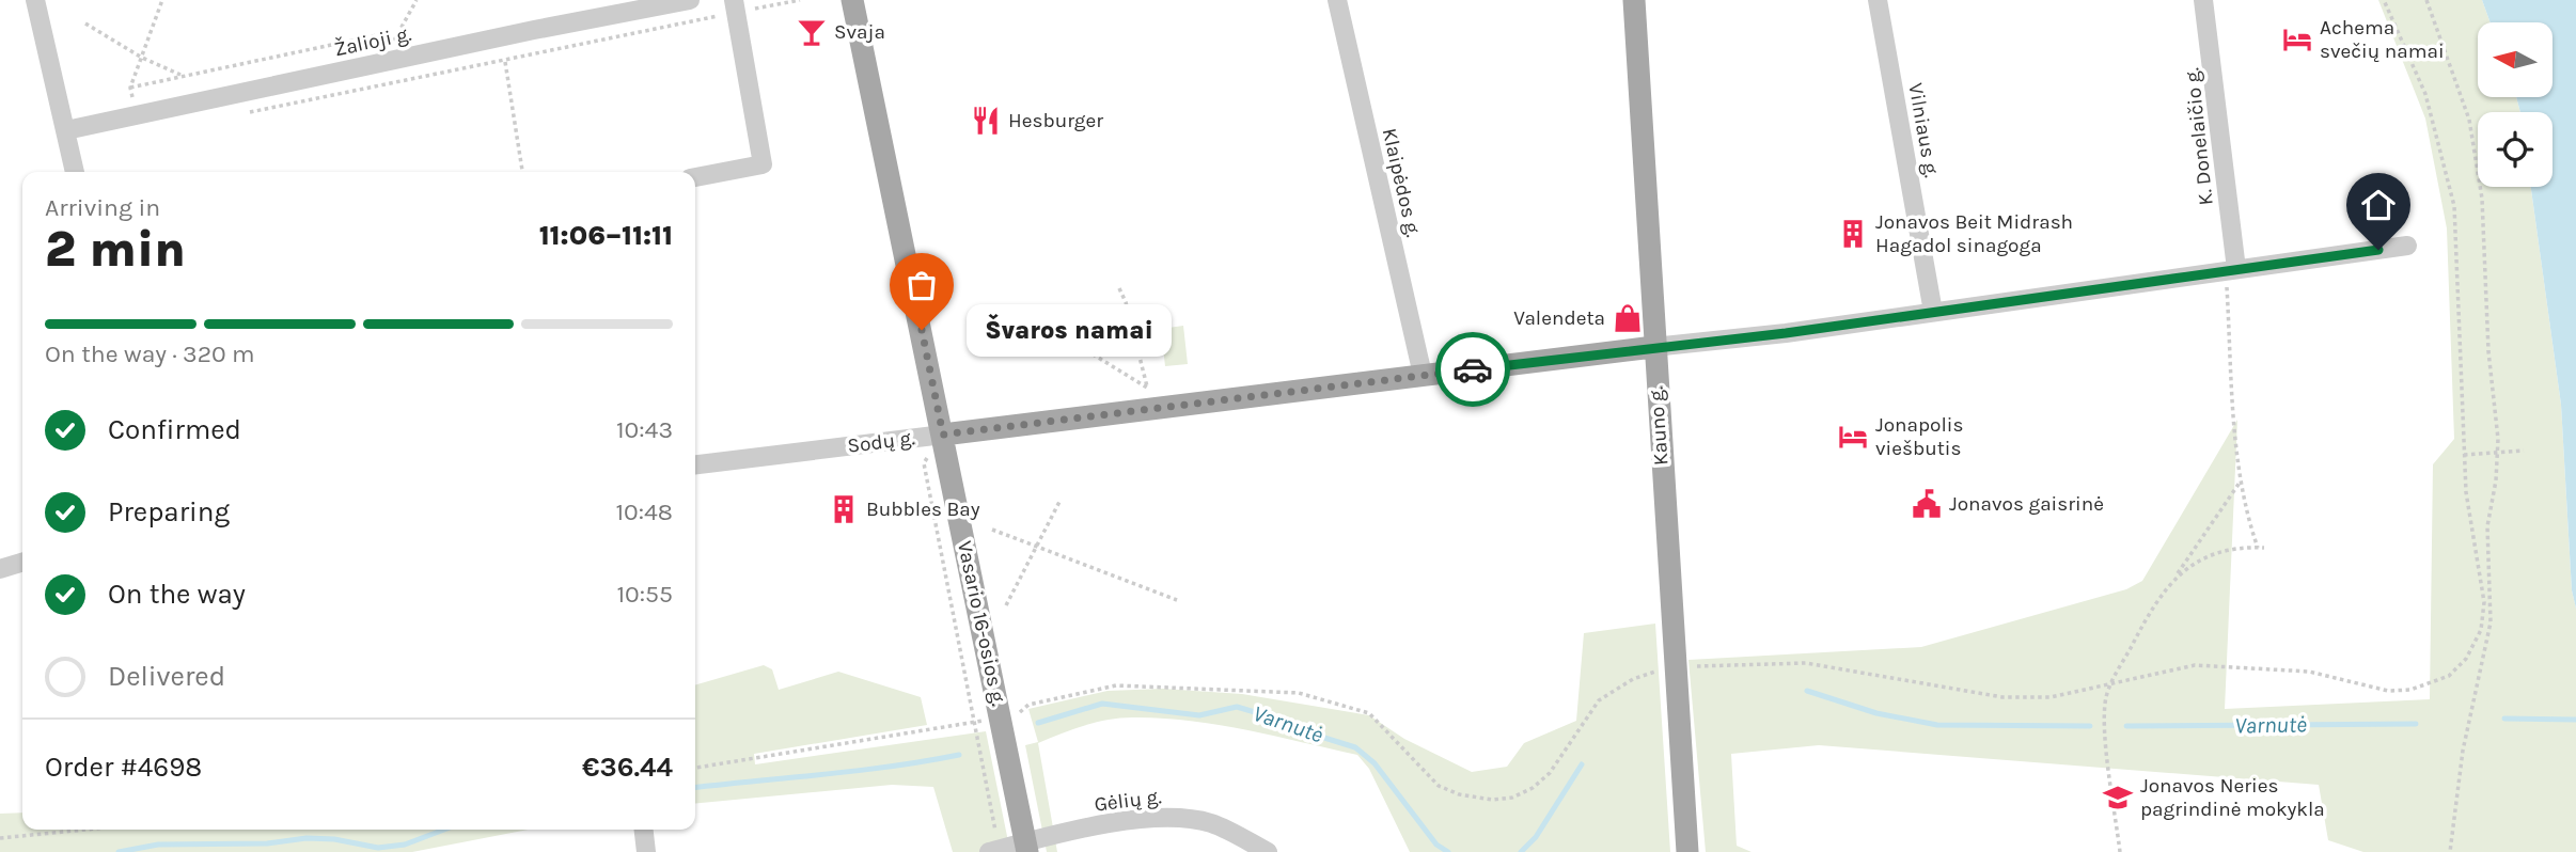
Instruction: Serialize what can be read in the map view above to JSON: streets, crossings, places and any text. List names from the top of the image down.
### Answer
{
  "streets": {
    "main road": ["Kauno g.", "Sodų g.", "Vasario 16-osios g."],
    "street": [
      "Žalioji g.",
      "Vilniaus g.",
      "K. Donelaičio g.",
      "Klaipėdos g.",
      "Gėlių g."
    ]
  },
  "crossings": [
    ["Vilniaus g.", "Sodų g."],
    ["K. Donelaičio g.", "Sodų g."],
    ["Klaipėdos g.", "Sodų g."],
    ["Kauno g.", "Sodų g."],
    ["Sodų g.", "Vasario 16-osios g."],
    ["Vasario 16-osios g.", "Gėlių g."]
  ],
  "water": ["Varnutė"],
  "places": {
    "bar": ["Svaja"],
    "hotel": ["Achema svečių namai", "Jonapolis viešbutis"],
    "restaurant": ["Hesburger"],
    "building": ["Jonavos Beit Midrash Hagadol sinagoga", "Bubbles Bay"],
    "shop": ["Valendeta"],
    "other": ["Švaros namai"],
    "public building": ["Jonavos gaisrinė"],
    "school or university": ["Jonavos Neries pagrindinė mokykla"]
  },
  "north": "left",
  "page": {
    "heading": ["2 min", "Arriving in", "11:06–11:11"],
    "panel": ["Order #4698", "€36.44"],
    "bar": "On the way · 320 m",
    "bubble": "Švaros namai",
    "list": [
      ["Confirmed", "10:43"],
      ["Preparing", "10:48"],
      ["On the way", "10:55"],
      "Delivered"
    ]
  }
}
